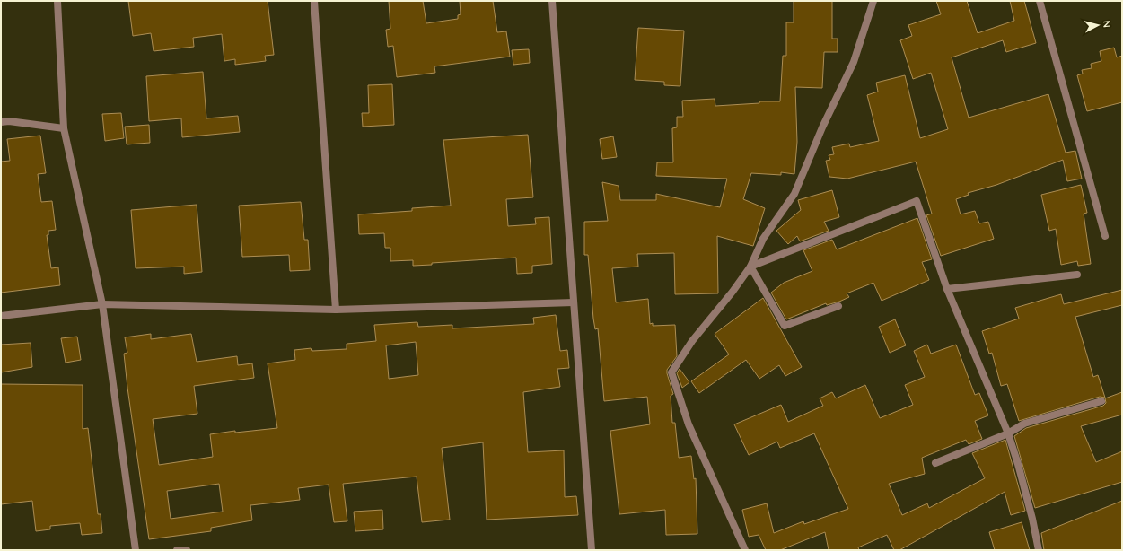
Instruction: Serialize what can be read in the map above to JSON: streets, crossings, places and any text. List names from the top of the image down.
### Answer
{
  "north": "right"
}
